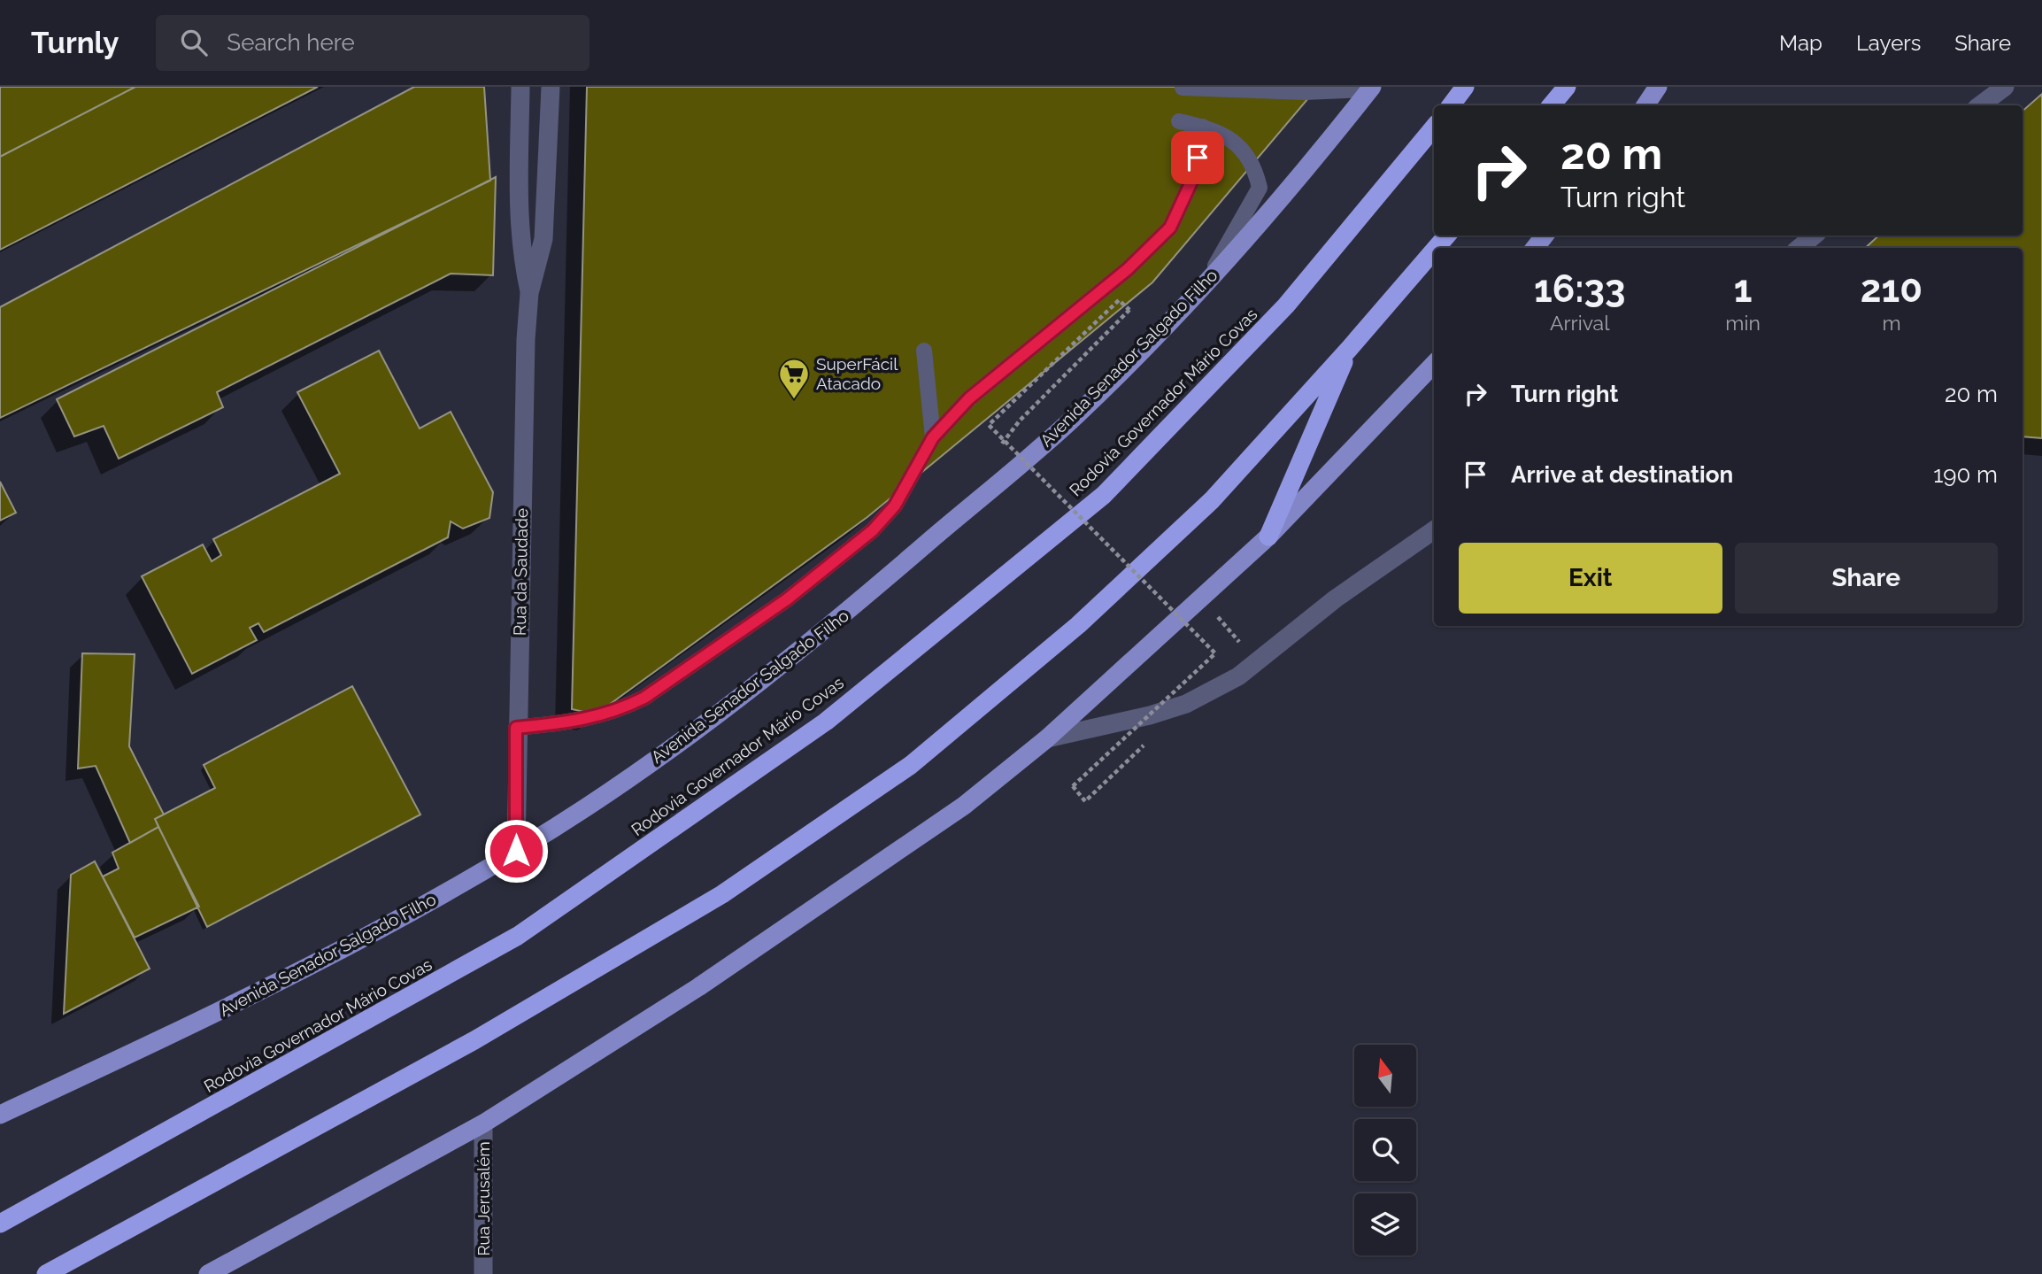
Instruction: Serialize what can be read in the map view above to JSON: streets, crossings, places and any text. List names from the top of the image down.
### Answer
{
  "streets": {
    "highway": ["Rodovia Governador Mário Covas"],
    "main road": ["Avenida Senador Salgado Filho"],
    "street": ["Rua da Saudade", "Rua Jerusalém"]
  },
  "crossings": [
    ["Avenida Senador Salgado Filho", "Rua da Saudade"]
  ],
  "places": {
    "supermarket": ["SuperFácil Atacado"]
  },
  "north": "top",
  "page": {
    "header": "Turnly",
    "search": "Search here",
    "nav": ["Map", "Layers", "Share"],
    "turn": ["20 m", "Turn right"],
    "eta": [
      "16:33",
      "Arrival",
      "1",
      "min",
      "210",
      "m"
    ],
    "list": [
      {
        "name": "Turn right",
        "value": "20 m"
      },
      {
        "name": "Arrive at destination",
        "value": "190 m"
      }
    ],
    "buttons": ["Exit", "Share"]
  }
}
